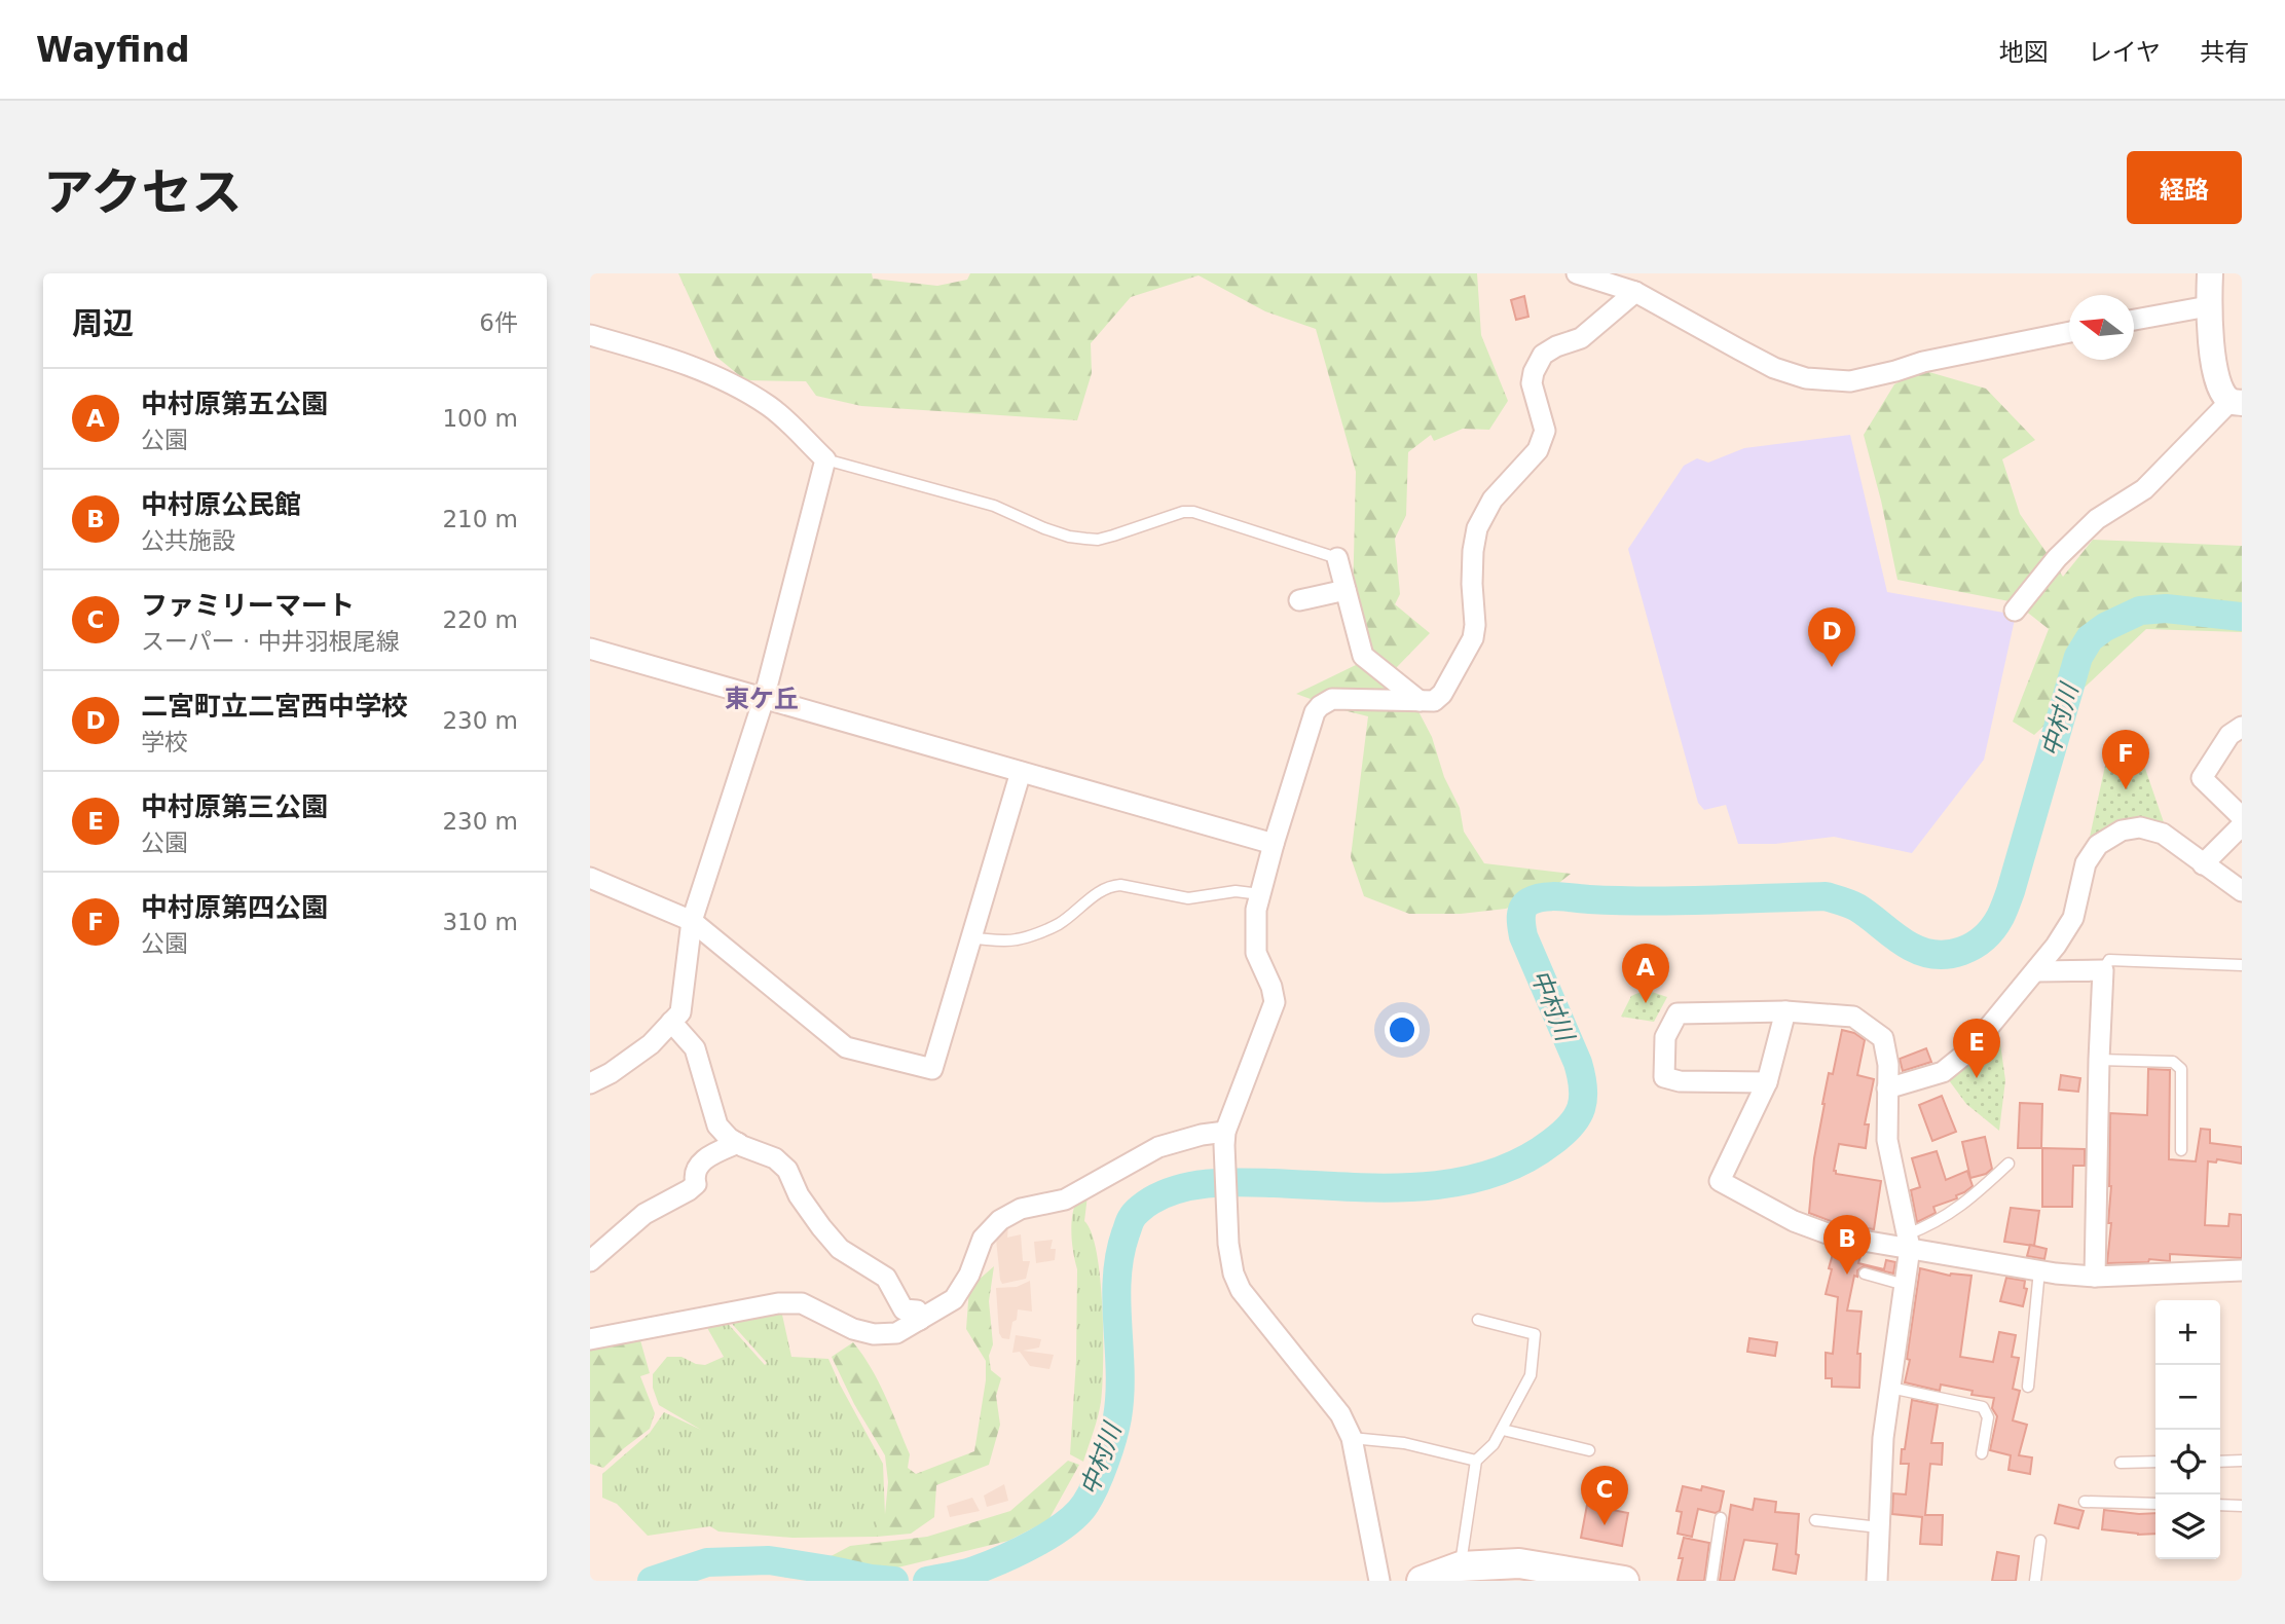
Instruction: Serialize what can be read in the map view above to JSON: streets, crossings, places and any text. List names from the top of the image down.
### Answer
{
  "districts": ["東ケ丘"],
  "water": ["中村川"],
  "north": "left",
  "page": {
    "header": "Wayfind",
    "nav": ["地図", "レイヤ", "共有"],
    "title": "アクセス",
    "buttons": "経路",
    "heading": ["周辺", "6件"],
    "list": [
      {
        "mark": "A",
        "name": "中村原第五公園",
        "note": "公園",
        "value": "100 m"
      },
      {
        "mark": "B",
        "name": "中村原公民館",
        "note": "公共施設",
        "value": "210 m"
      },
      {
        "mark": "C",
        "name": "ファミリーマート",
        "note": "スーパー · 中井羽根尾線",
        "value": "220 m"
      },
      {
        "mark": "D",
        "name": "二宮町立二宮西中学校",
        "note": "学校",
        "value": "230 m"
      },
      {
        "mark": "E",
        "name": "中村原第三公園",
        "note": "公園",
        "value": "230 m"
      },
      {
        "mark": "F",
        "name": "中村原第四公園",
        "note": "公園",
        "value": "310 m"
      }
    ],
    "pins": [
      "D",
      "F",
      "A",
      "E",
      "B",
      "C"
    ],
    "map_buttons": ["+", "−"]
  }
}
